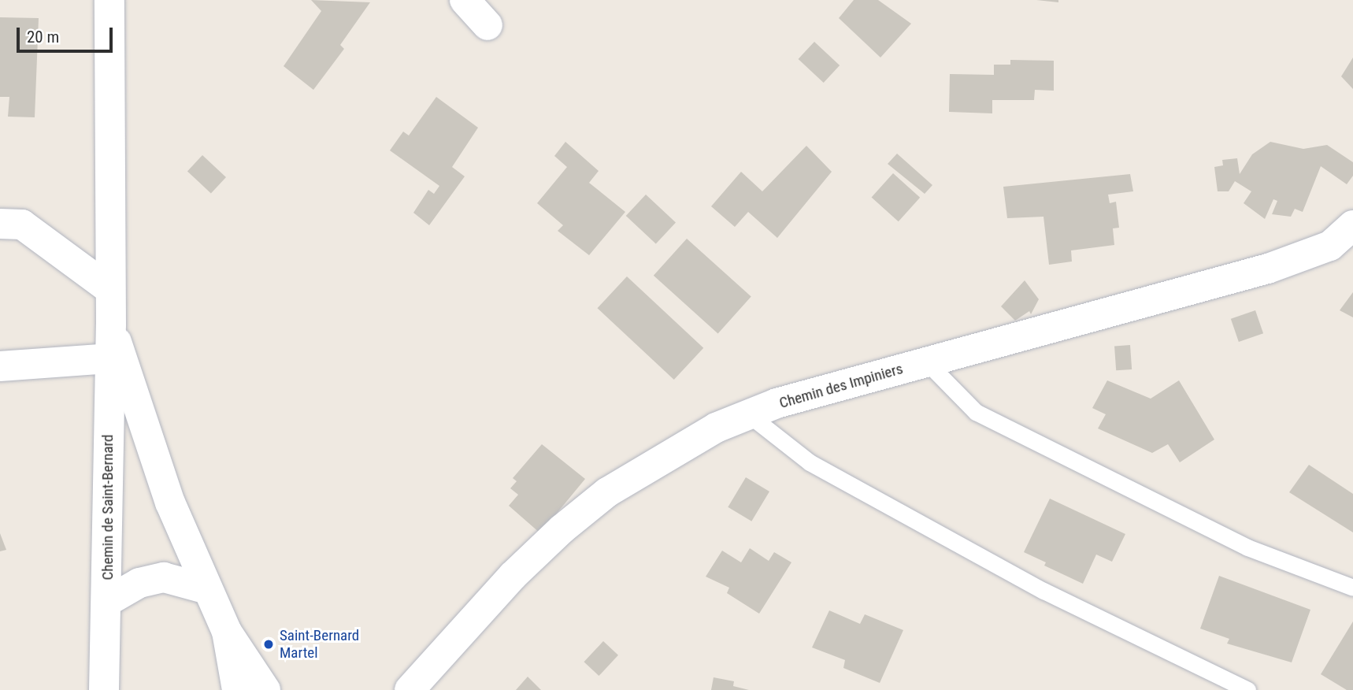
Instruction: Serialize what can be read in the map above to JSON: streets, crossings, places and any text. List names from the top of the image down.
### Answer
{
  "streets": {
    "street": ["Chemin des Impiniers", "Chemin de Saint-Bernard"]
  },
  "places": ["Saint-Bernard Martel"],
  "scale_bar": "20 m"
}
